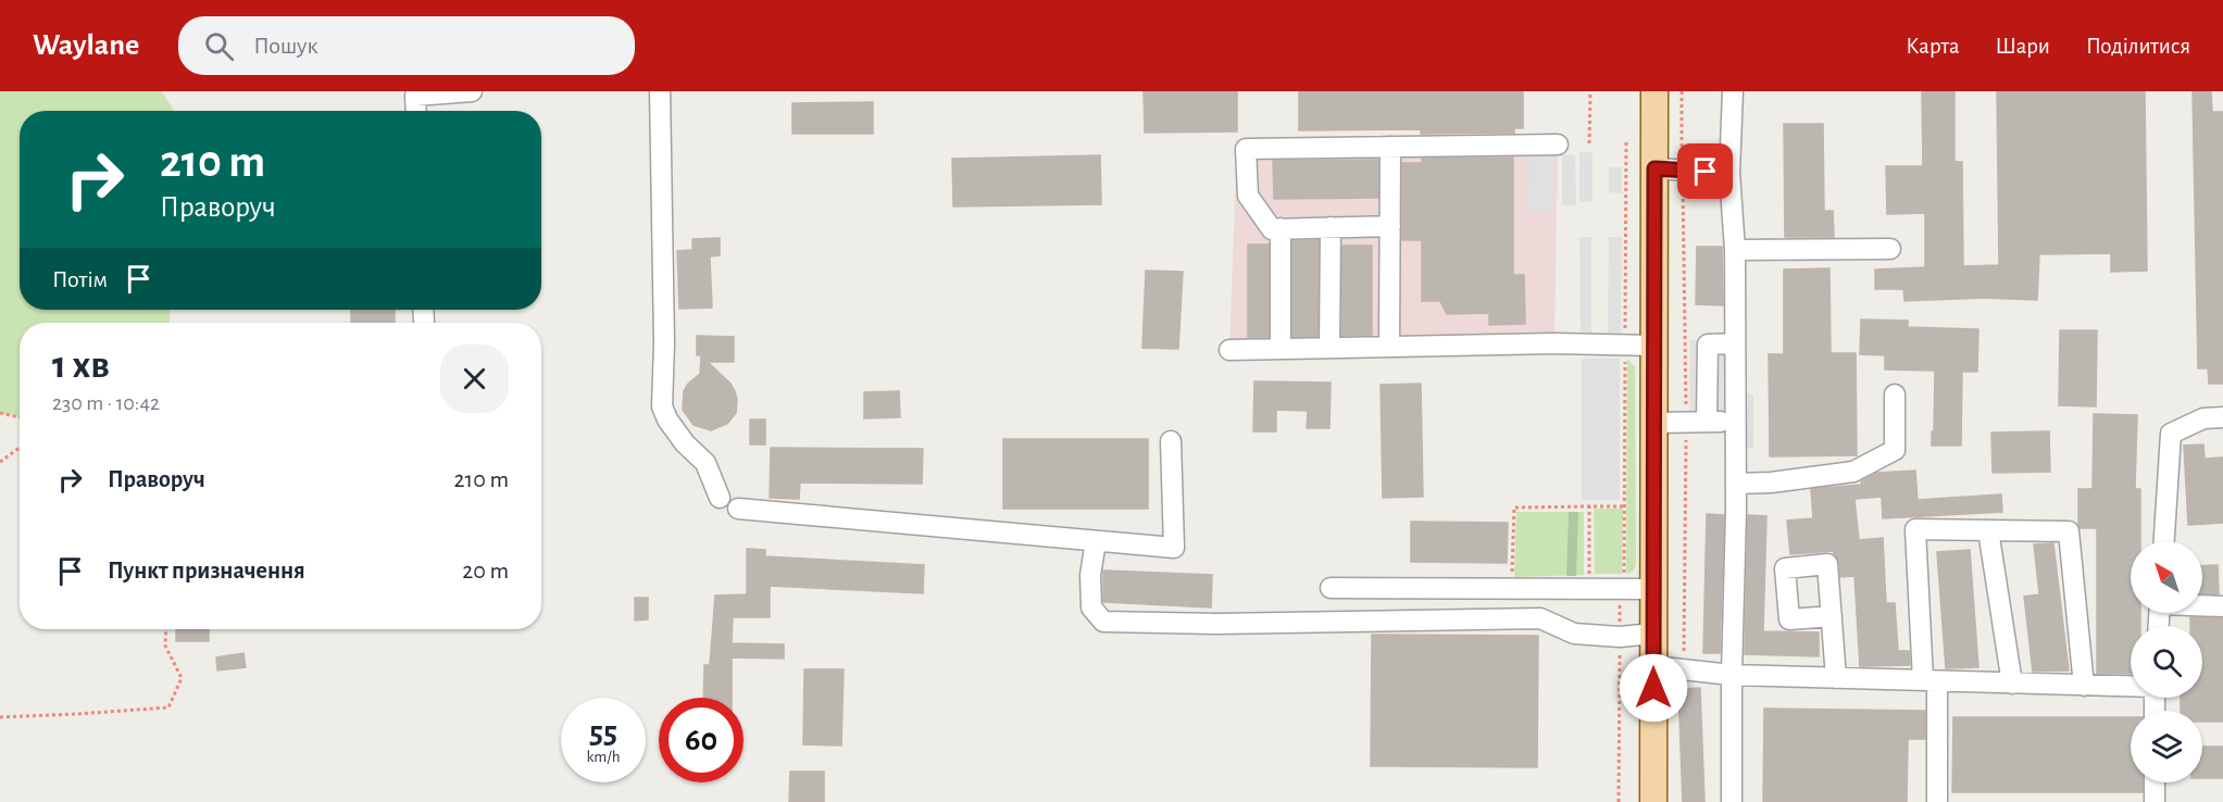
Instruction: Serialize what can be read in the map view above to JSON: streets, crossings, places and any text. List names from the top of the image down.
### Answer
{
  "north": "top left",
  "page": {
    "header": "Waylane",
    "search": "Пошук",
    "nav": ["Карта", "Шари", "Поділитися"],
    "turn": ["210 m", "Праворуч"],
    "then": "Потім",
    "heading": ["1 хв", "230 m · 10:42"],
    "list": [
      {
        "name": "Праворуч",
        "value": "210 m"
      },
      {
        "name": "Пункт призначення",
        "value": "20 m"
      }
    ],
    "speed": "55 km/h",
    "limit": "60"
  }
}
